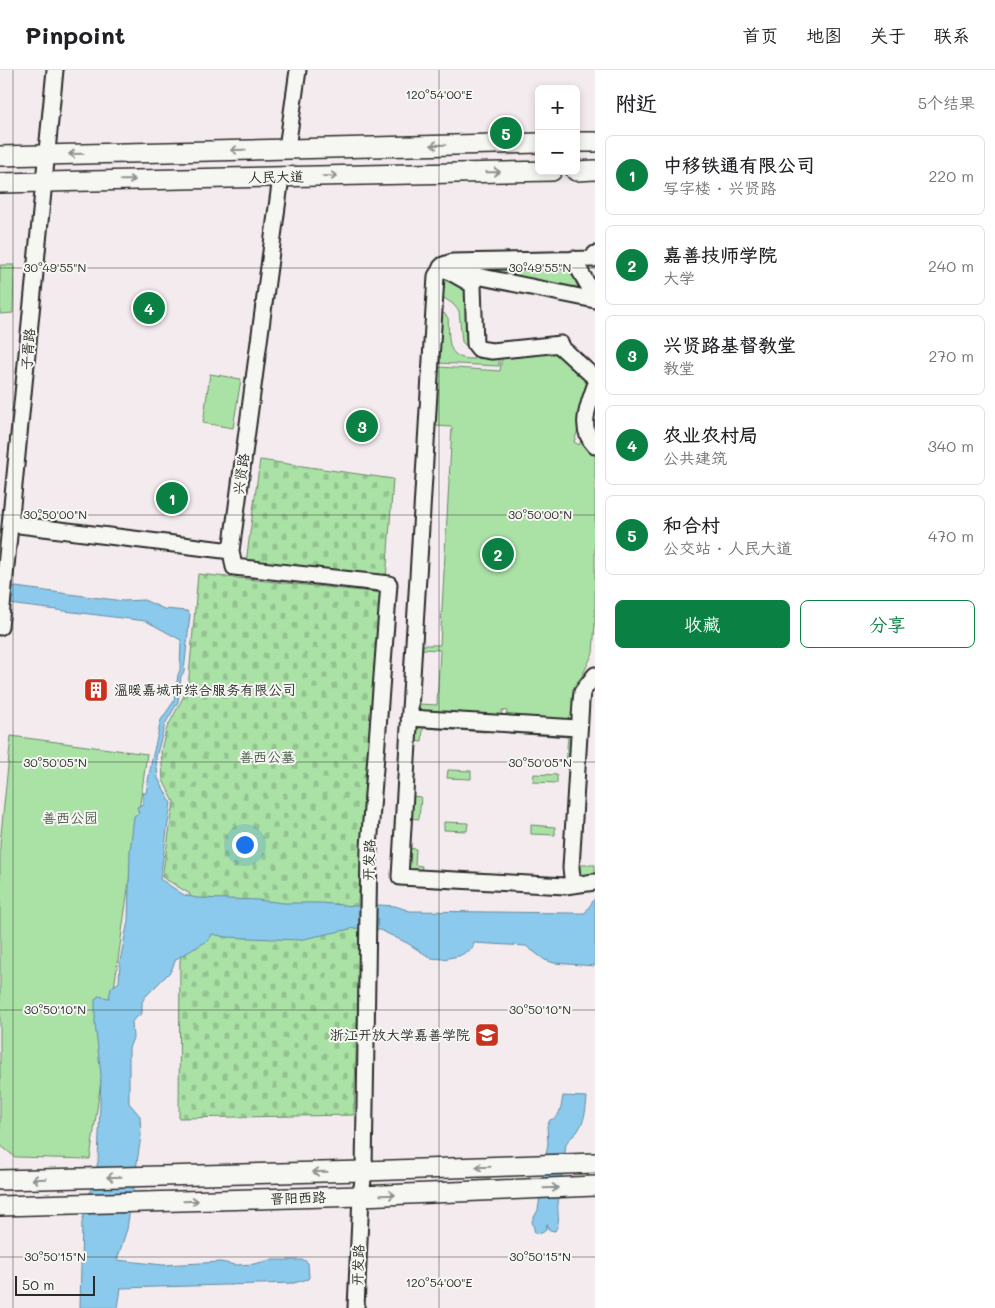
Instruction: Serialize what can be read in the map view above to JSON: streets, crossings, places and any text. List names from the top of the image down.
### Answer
{
  "streets": {
    "main road": ["人民大道", "晋阳西路"],
    "street": ["子胥路", "兴贤路", "开发路"]
  },
  "crossings": [
    ["人民大道", "子胥路"],
    ["人民大道", "兴贤路"],
    ["兴贤路", "开发路"],
    ["开发路", "晋阳西路"]
  ],
  "parks": ["善西公墓", "善西公园"],
  "places": {
    "building": ["温暖嘉城市综合服务有限公司"],
    "school or university": ["浙江开放大学嘉善学院"]
  },
  "scale_bar": "50 m",
  "page": {
    "header": "Pinpoint",
    "nav": [
      "首页",
      "地图",
      "关于",
      "联系"
    ],
    "heading": ["附近", "5个结果"],
    "map_buttons": ["+", "−"],
    "pins": [
      "5",
      "4",
      "3",
      "1",
      "2"
    ],
    "list": [
      {
        "mark": "1",
        "name": "中移铁通有限公司",
        "note": "写字楼 · 兴贤路",
        "value": "220 m"
      },
      {
        "mark": "2",
        "name": "嘉善技师学院",
        "note": "大学",
        "value": "240 m"
      },
      {
        "mark": "3",
        "name": "兴贤路基督教堂",
        "note": "教堂",
        "value": "270 m"
      },
      {
        "mark": "4",
        "name": "农业农村局",
        "note": "公共建筑",
        "value": "340 m"
      },
      {
        "mark": "5",
        "name": "和合村",
        "note": "公交站 · 人民大道",
        "value": "470 m"
      }
    ],
    "buttons": ["收藏", "分享"],
    "scale": "50 m"
  },
  "coordinates": [
    "120°54'00\"E",
    "30°49'55\"N",
    "30°50'00\"N",
    "30°50'05\"N",
    "30°50'10\"N",
    "30°50'15\"N"
  ]
}
